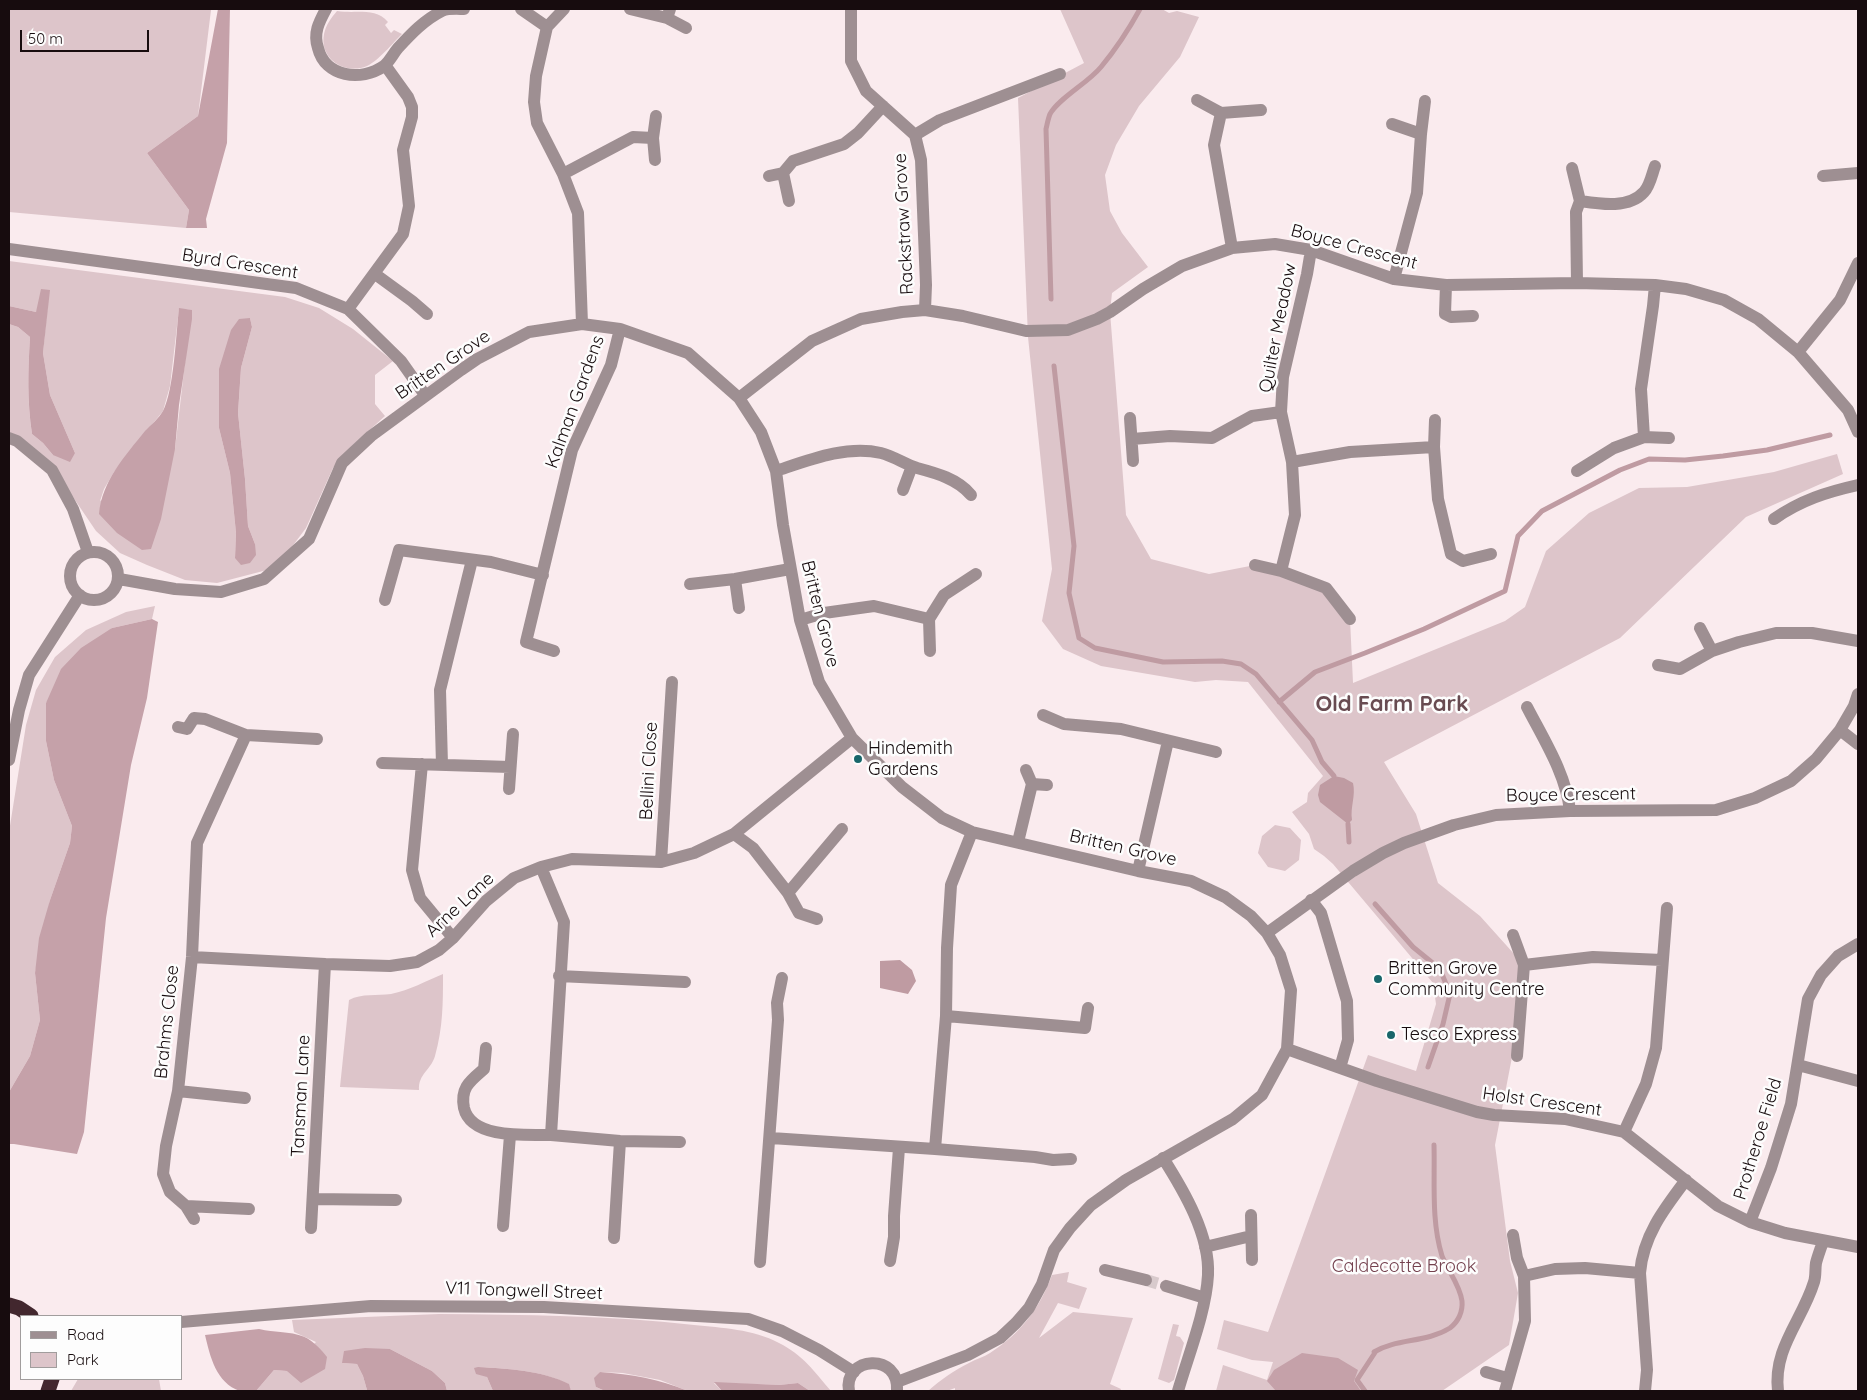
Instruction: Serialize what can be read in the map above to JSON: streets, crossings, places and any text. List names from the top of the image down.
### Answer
{
  "streets": {
    "street": [
      "Rackstraw Grove",
      "Boyce Crescent",
      "Byrd Crescent",
      "Quilter Meadow",
      "Britten Grove",
      "Kalman Gardens",
      "Bellini Close",
      "Arne Lane",
      "Brahms Close",
      "Tansman Lane",
      "Holst Crescent",
      "Protheroe Field",
      "V11 Tongwell Street"
    ]
  },
  "crossings": [
    ["Rackstraw Grove", "Boyce Crescent"],
    ["Boyce Crescent", "Quilter Meadow"],
    ["Boyce Crescent", "Britten Grove"],
    ["Byrd Crescent", "Britten Grove"],
    ["Britten Grove", "Kalman Gardens"],
    ["Britten Grove", "Arne Lane"],
    ["Britten Grove", "Holst Crescent"],
    ["Bellini Close", "Arne Lane"],
    ["Arne Lane", "Brahms Close"],
    ["Arne Lane", "Tansman Lane"],
    ["Holst Crescent", "Protheroe Field"]
  ],
  "districts": ["Old Farm Park"],
  "parks": ["Caldecotte Brook"],
  "places": ["Hindemith Gardens", "Britten Grove Community Centre", "Tesco Express"],
  "legend": ["Road", "Park"],
  "scale_bar": "50 m"
}
